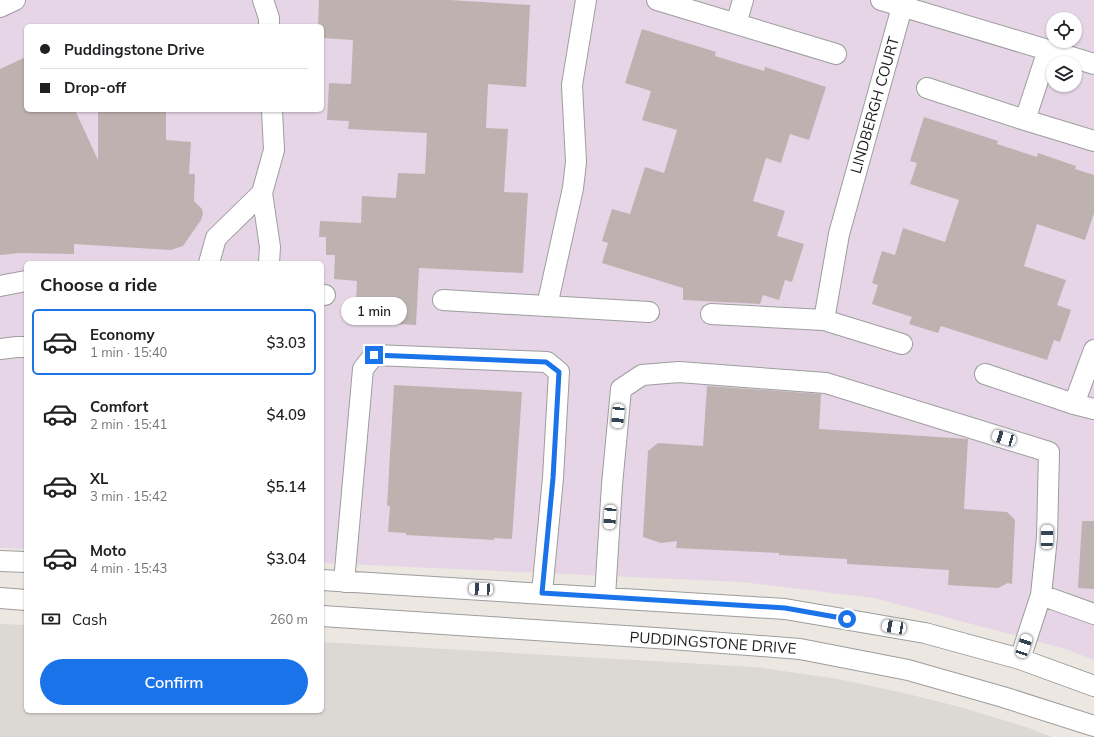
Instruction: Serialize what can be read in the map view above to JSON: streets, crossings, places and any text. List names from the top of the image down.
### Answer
{
  "streets": {
    "street": ["LINDBERGH COURT", "PUDDINGSTONE DRIVE"]
  },
  "page": {
    "banner": ["Puddingstone Drive", "Drop-off"],
    "heading": "Choose a ride",
    "bubble": "1 min",
    "list": [
      {
        "name": "Economy",
        "note": "1 min · 15:40",
        "value": "$3.03"
      },
      {
        "name": "Comfort",
        "note": "2 min · 15:41",
        "value": "$4.09"
      },
      {
        "name": "XL",
        "note": "3 min · 15:42",
        "value": "$5.14"
      },
      {
        "name": "Moto",
        "note": "4 min · 15:43",
        "value": "$3.04"
      }
    ],
    "pay": ["Cash", "260 m"],
    "buttons": "Confirm"
  }
}
